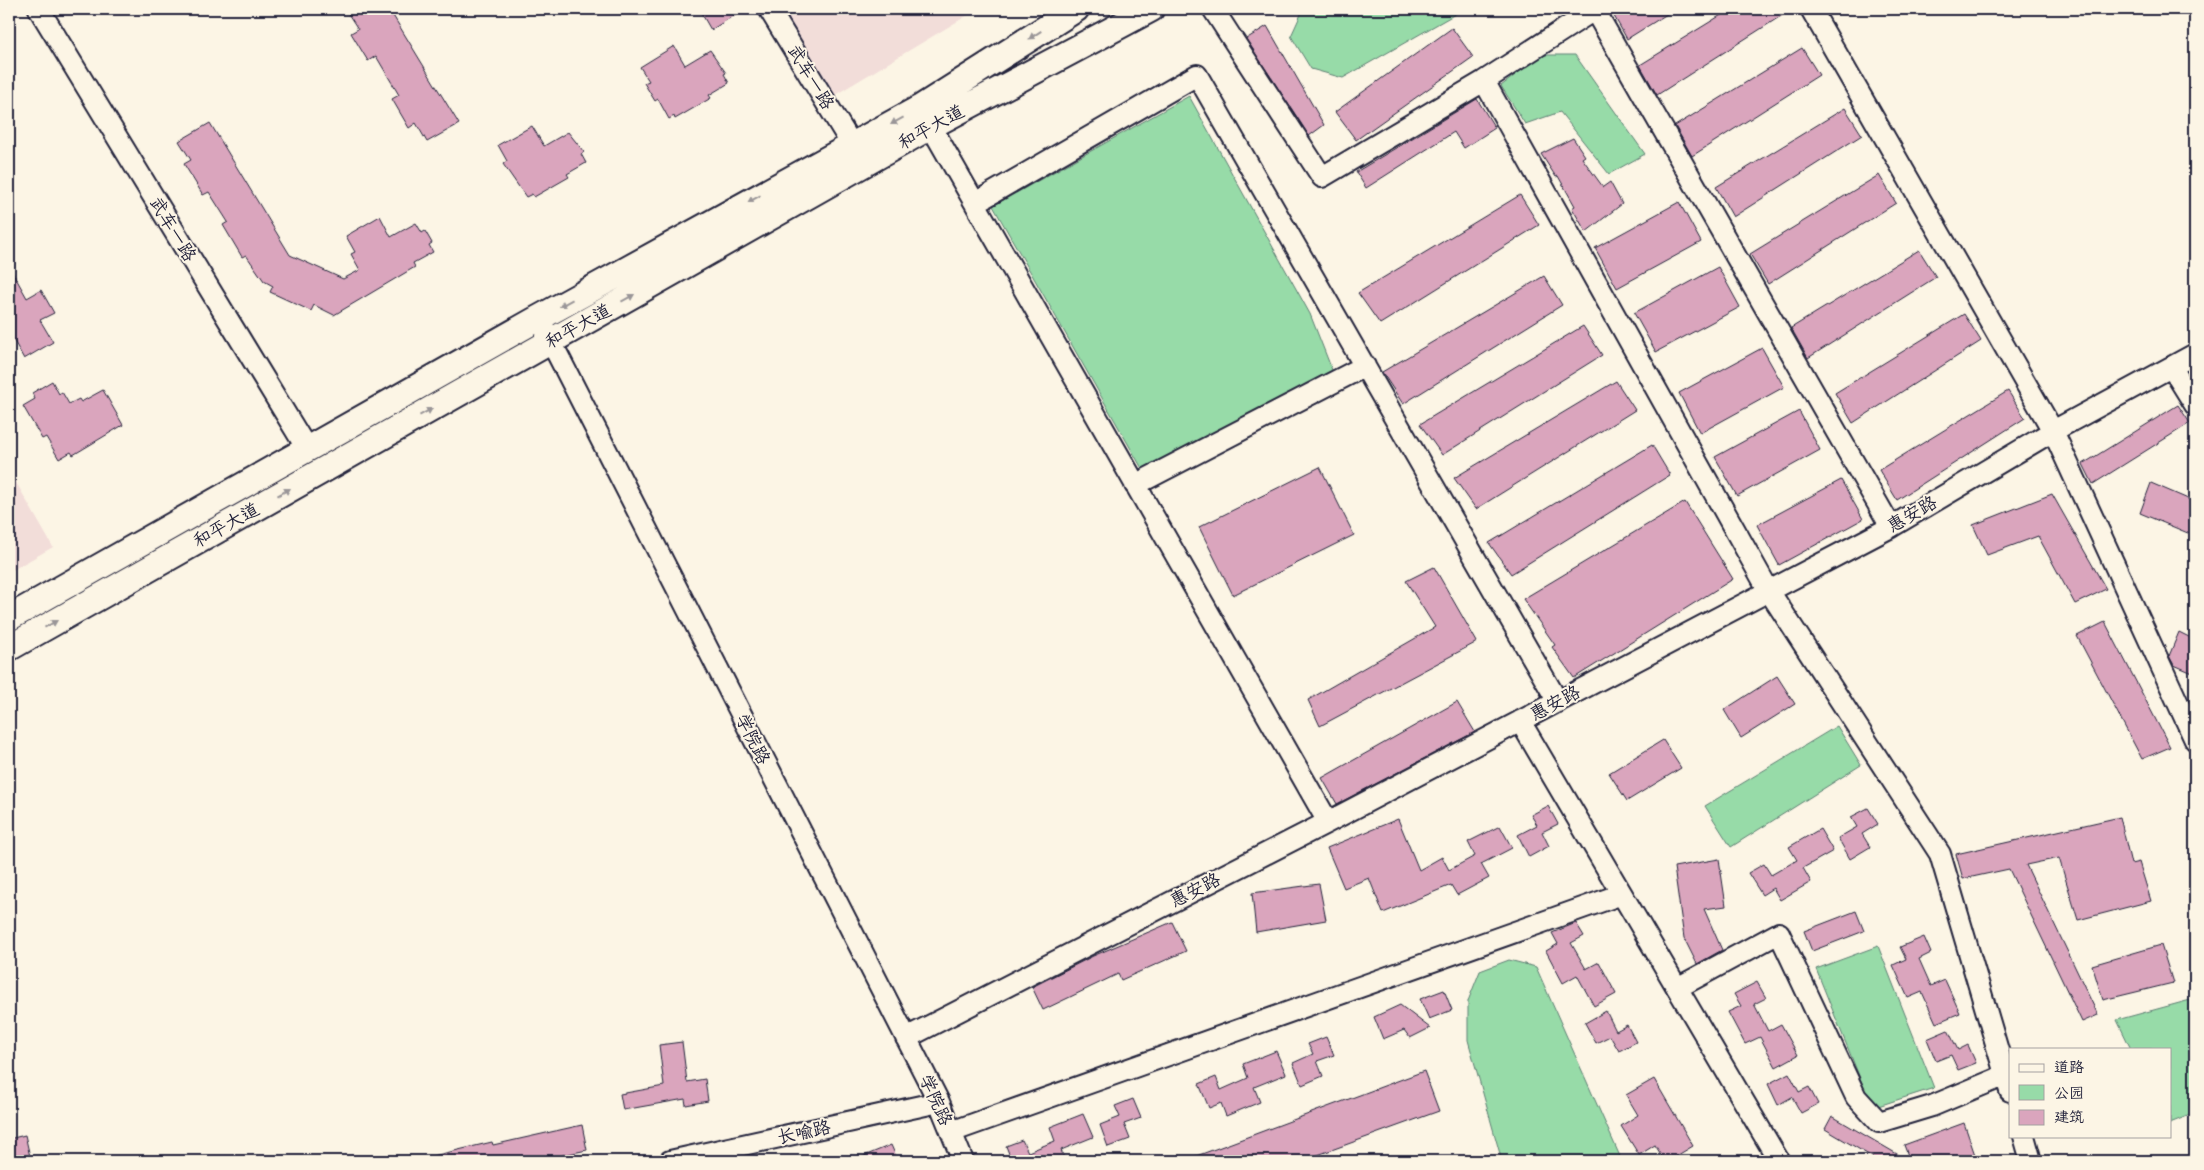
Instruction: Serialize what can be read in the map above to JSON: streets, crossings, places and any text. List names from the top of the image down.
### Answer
{
  "streets": {
    "main road": ["和平大道"],
    "street": [
      "武车一路",
      "惠安路",
      "学院路",
      "长喻路"
    ]
  },
  "crossings": [
    ["武车一路", "和平大道"],
    ["和平大道", "学院路"],
    ["惠安路", "学院路"],
    ["学院路", "长喻路"]
  ],
  "legend": ["道路", "公园", "建筑"]
}
